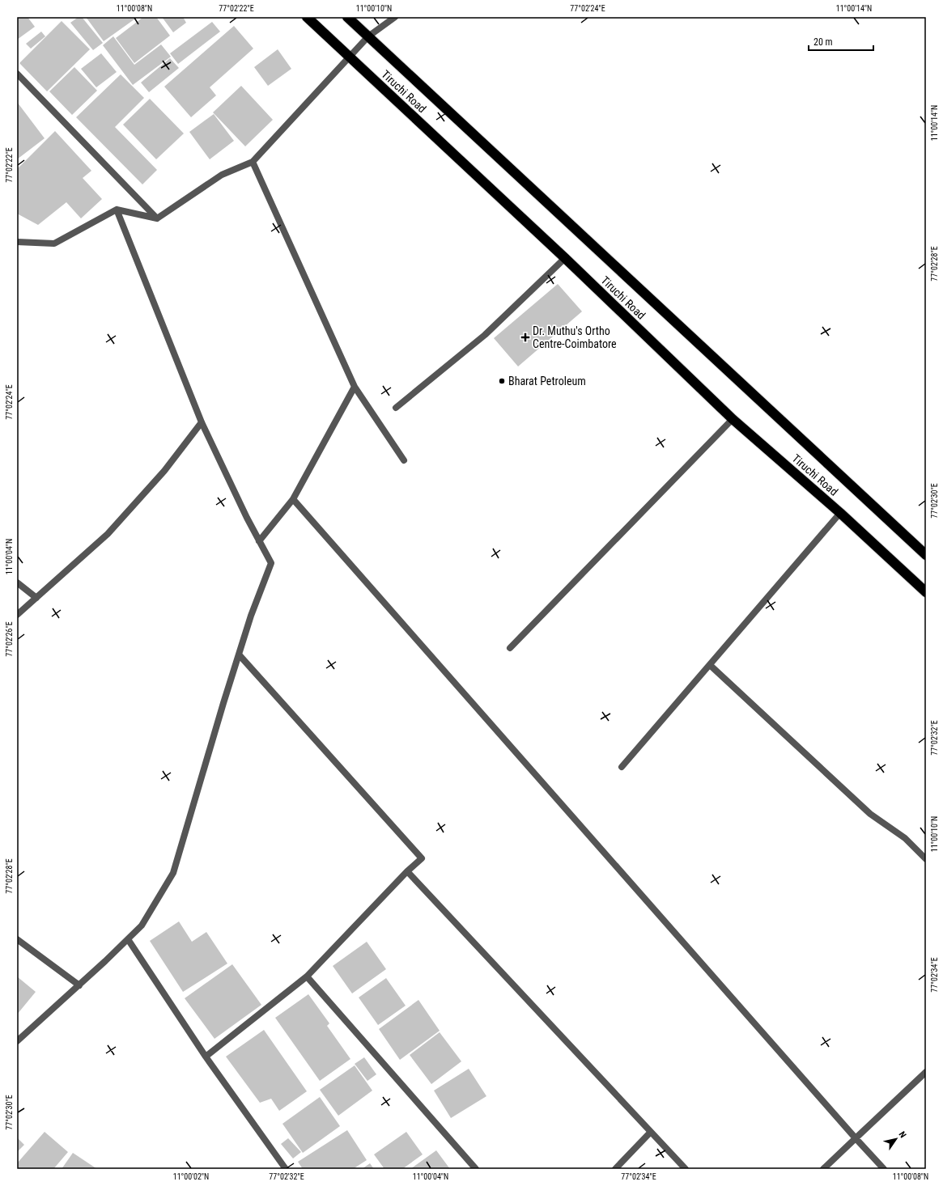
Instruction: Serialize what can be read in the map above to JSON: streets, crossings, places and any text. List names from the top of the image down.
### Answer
{
  "streets": {
    "highway": ["Tiruchi Road"]
  },
  "places": {
    "health": ["Dr. Muthu's Ortho Centre-Coimbatore"],
    "other": ["Bharat Petroleum"]
  },
  "scale_bar": "20 m",
  "north": "top right",
  "coordinates": [
    "11°00'08\"N",
    "77°02'22\"E",
    "11°00'10\"N",
    "77°02'24\"E",
    "11°00'14\"N",
    "77°02'28\"E",
    "77°02'30\"E",
    "11°00'04\"N",
    "77°02'26\"E",
    "77°02'32\"E",
    "77°02'34\"E",
    "11°00'02\"N"
  ]
}
